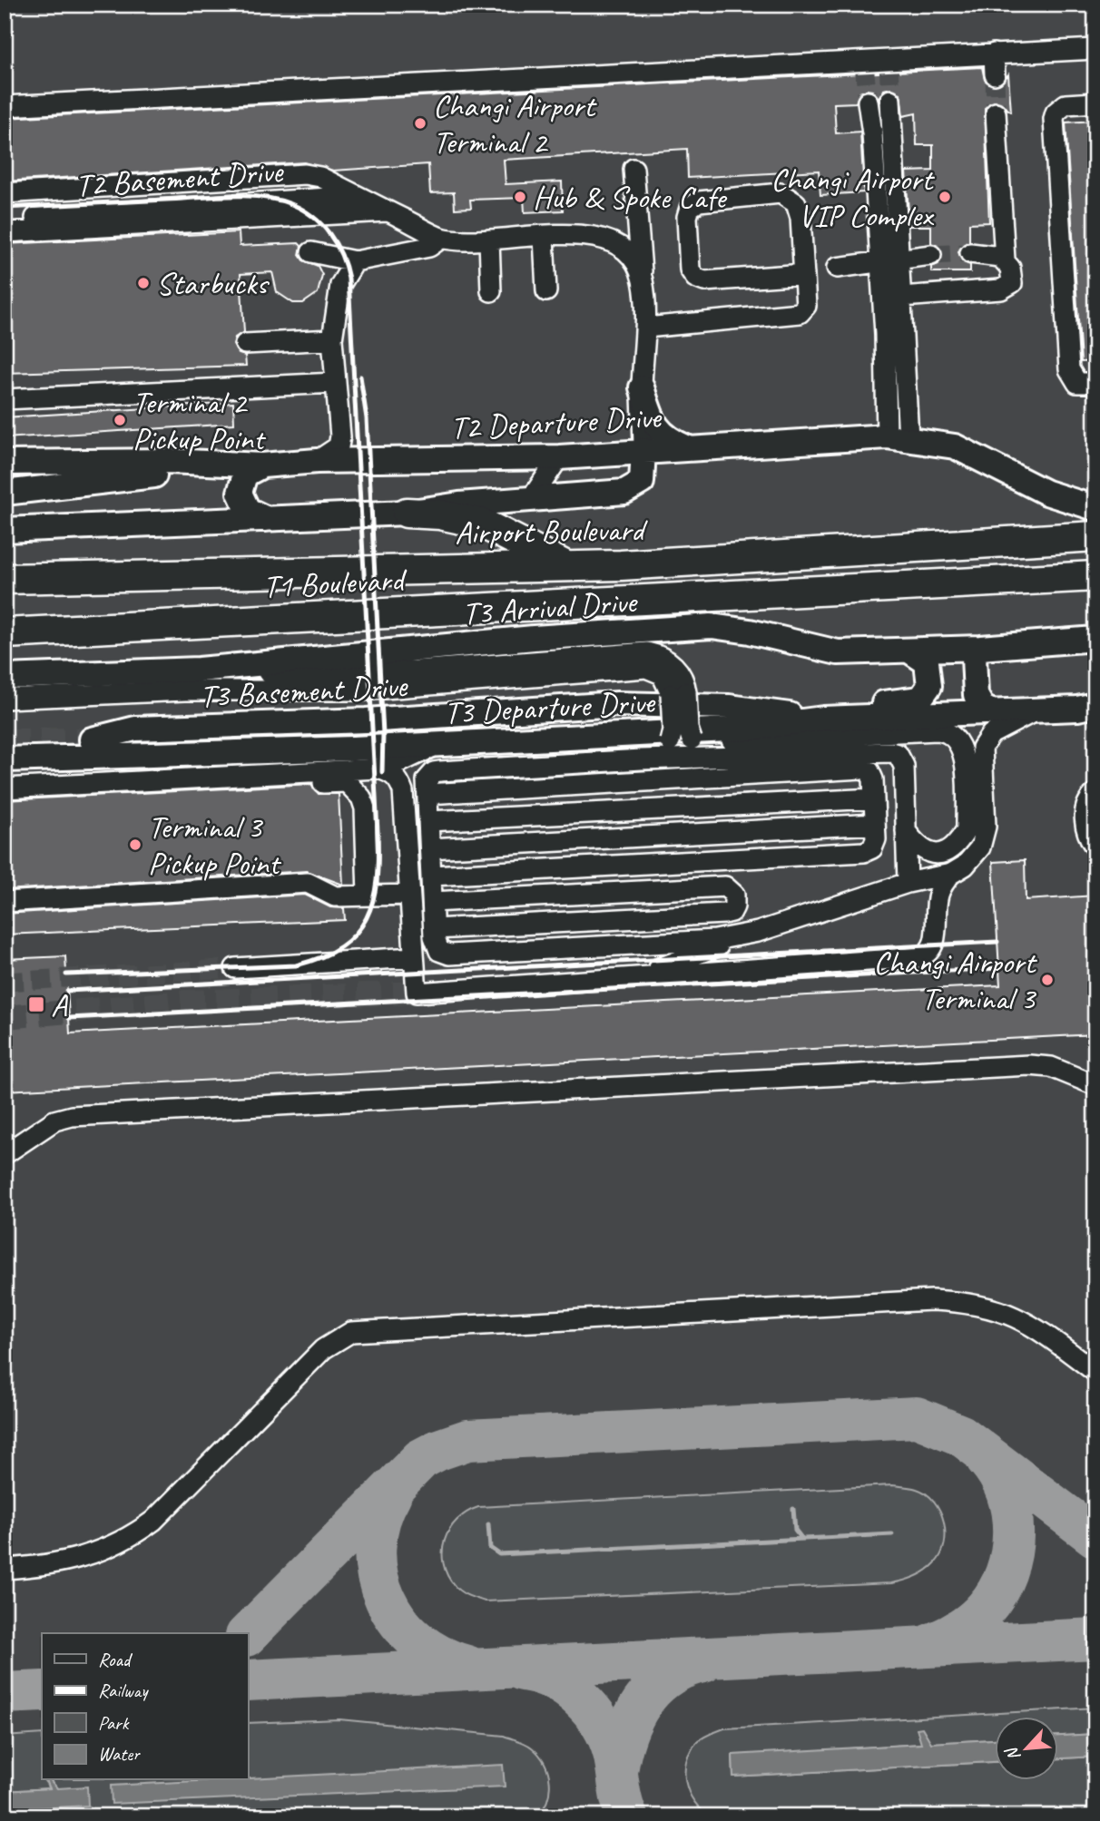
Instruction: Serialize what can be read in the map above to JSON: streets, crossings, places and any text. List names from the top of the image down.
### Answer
{
  "streets": {
    "highway": ["Airport Boulevard", "T1 Boulevard"],
    "main road": [
      "T2 Departure Drive",
      "T3 Arrival Drive",
      "T3 Basement Drive",
      "T3 Departure Drive"
    ],
    "lane": ["T2 Basement Drive"]
  },
  "crossings": [
    ["T2 Departure Drive", "Airport Boulevard"],
    ["T3 Basement Drive", "T3 Departure Drive"]
  ],
  "places": {
    "other": [
      "Changi Airport Terminal 2",
      "Hub & Spoke Cafe",
      "Changi Airport VIP Complex",
      "Starbucks",
      "Terminal 2 Pickup Point",
      "Terminal 3 Pickup Point",
      "Changi Airport Terminal 3"
    ],
    "transit": ["A"]
  },
  "legend": [
    "Road",
    "Railway",
    "Park",
    "Water"
  ],
  "north": "bottom left"
}
